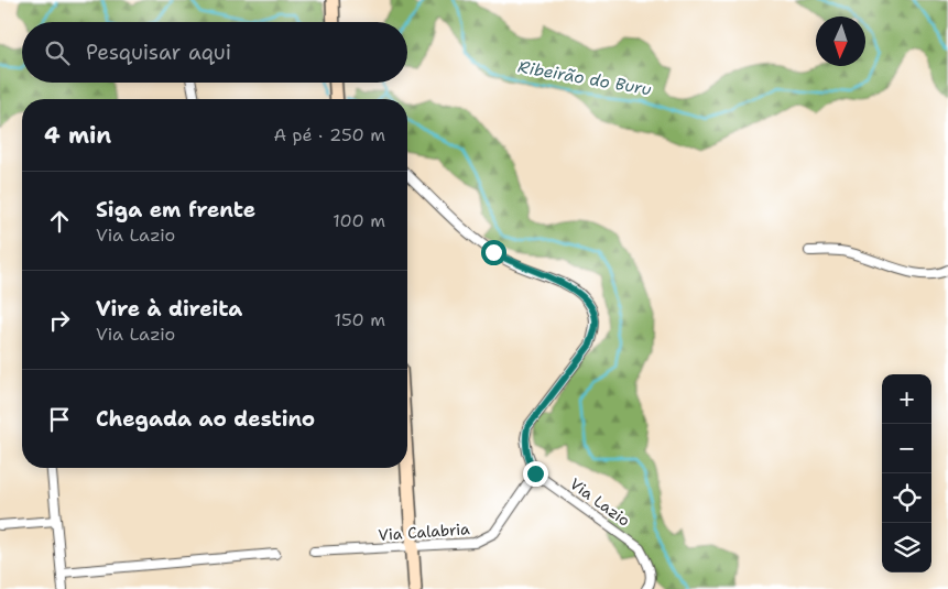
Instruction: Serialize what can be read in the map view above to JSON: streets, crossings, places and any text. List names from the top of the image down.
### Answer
{
  "streets": {
    "street": ["Via Lazio", "Via Calabria"]
  },
  "crossings": [
    ["Via Lazio", "Via Calabria"]
  ],
  "water": ["Ribeirão do Buru"],
  "north": "bottom",
  "page": {
    "search": "Pesquisar aqui",
    "heading": ["4 min", "A pé · 250 m"],
    "list": [
      ["Siga em frente", "Via Lazio", "100 m"],
      ["Vire à direita", "Via Lazio", "150 m"],
      "Chegada ao destino"
    ],
    "map_buttons": ["+", "−"]
  }
}
